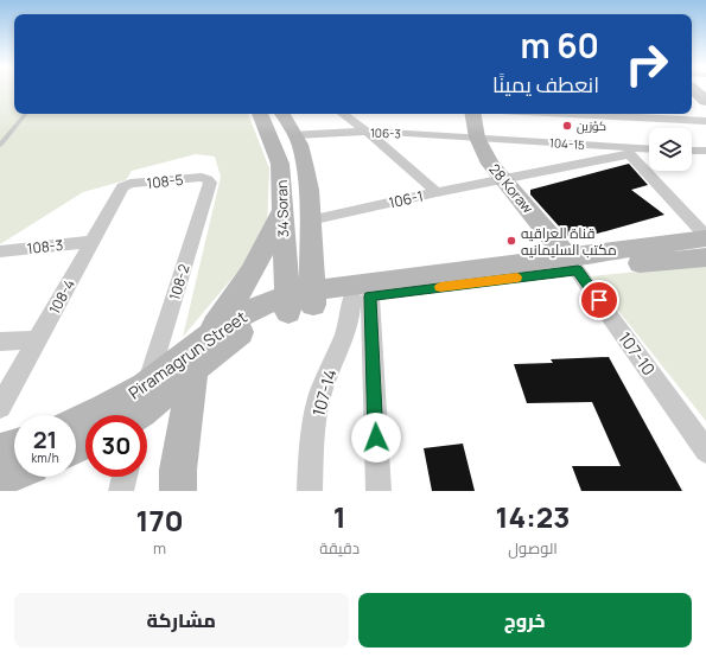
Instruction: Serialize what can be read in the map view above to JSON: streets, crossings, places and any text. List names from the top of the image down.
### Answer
{
  "streets": {
    "main road": ["28 Koraw", "34 Soran", "Piramagrun Street"],
    "street": [
      "106-3",
      "104-15",
      "108-5",
      "106-1",
      "108-3",
      "108-2",
      "108-4",
      "107-10",
      "107-14"
    ]
  },
  "crossings": [
    ["106-3", "104-15"],
    ["106-3", "28 Koraw"],
    ["106-3", "34 Soran"],
    ["104-15", "28 Koraw"],
    ["108-5", "108-2"],
    ["108-5", "108-4"],
    ["28 Koraw", "106-1"],
    ["28 Koraw", "107-10"],
    ["106-1", "34 Soran"],
    ["34 Soran", "Piramagrun Street"],
    ["108-3", "108-4"],
    ["108-2", "Piramagrun Street"]
  ],
  "places": ["كؤزين", "قناة العراقيه مكتب السليمانيه"],
  "page": {
    "turn": ["60 m", "انعطف يمينًا"],
    "speed": "21 km/h",
    "limit": "30",
    "eta": [
      "14:23",
      "الوصول",
      "1",
      "دقيقة",
      "170",
      "m"
    ],
    "buttons": ["خروج", "مشاركة"]
  }
}
